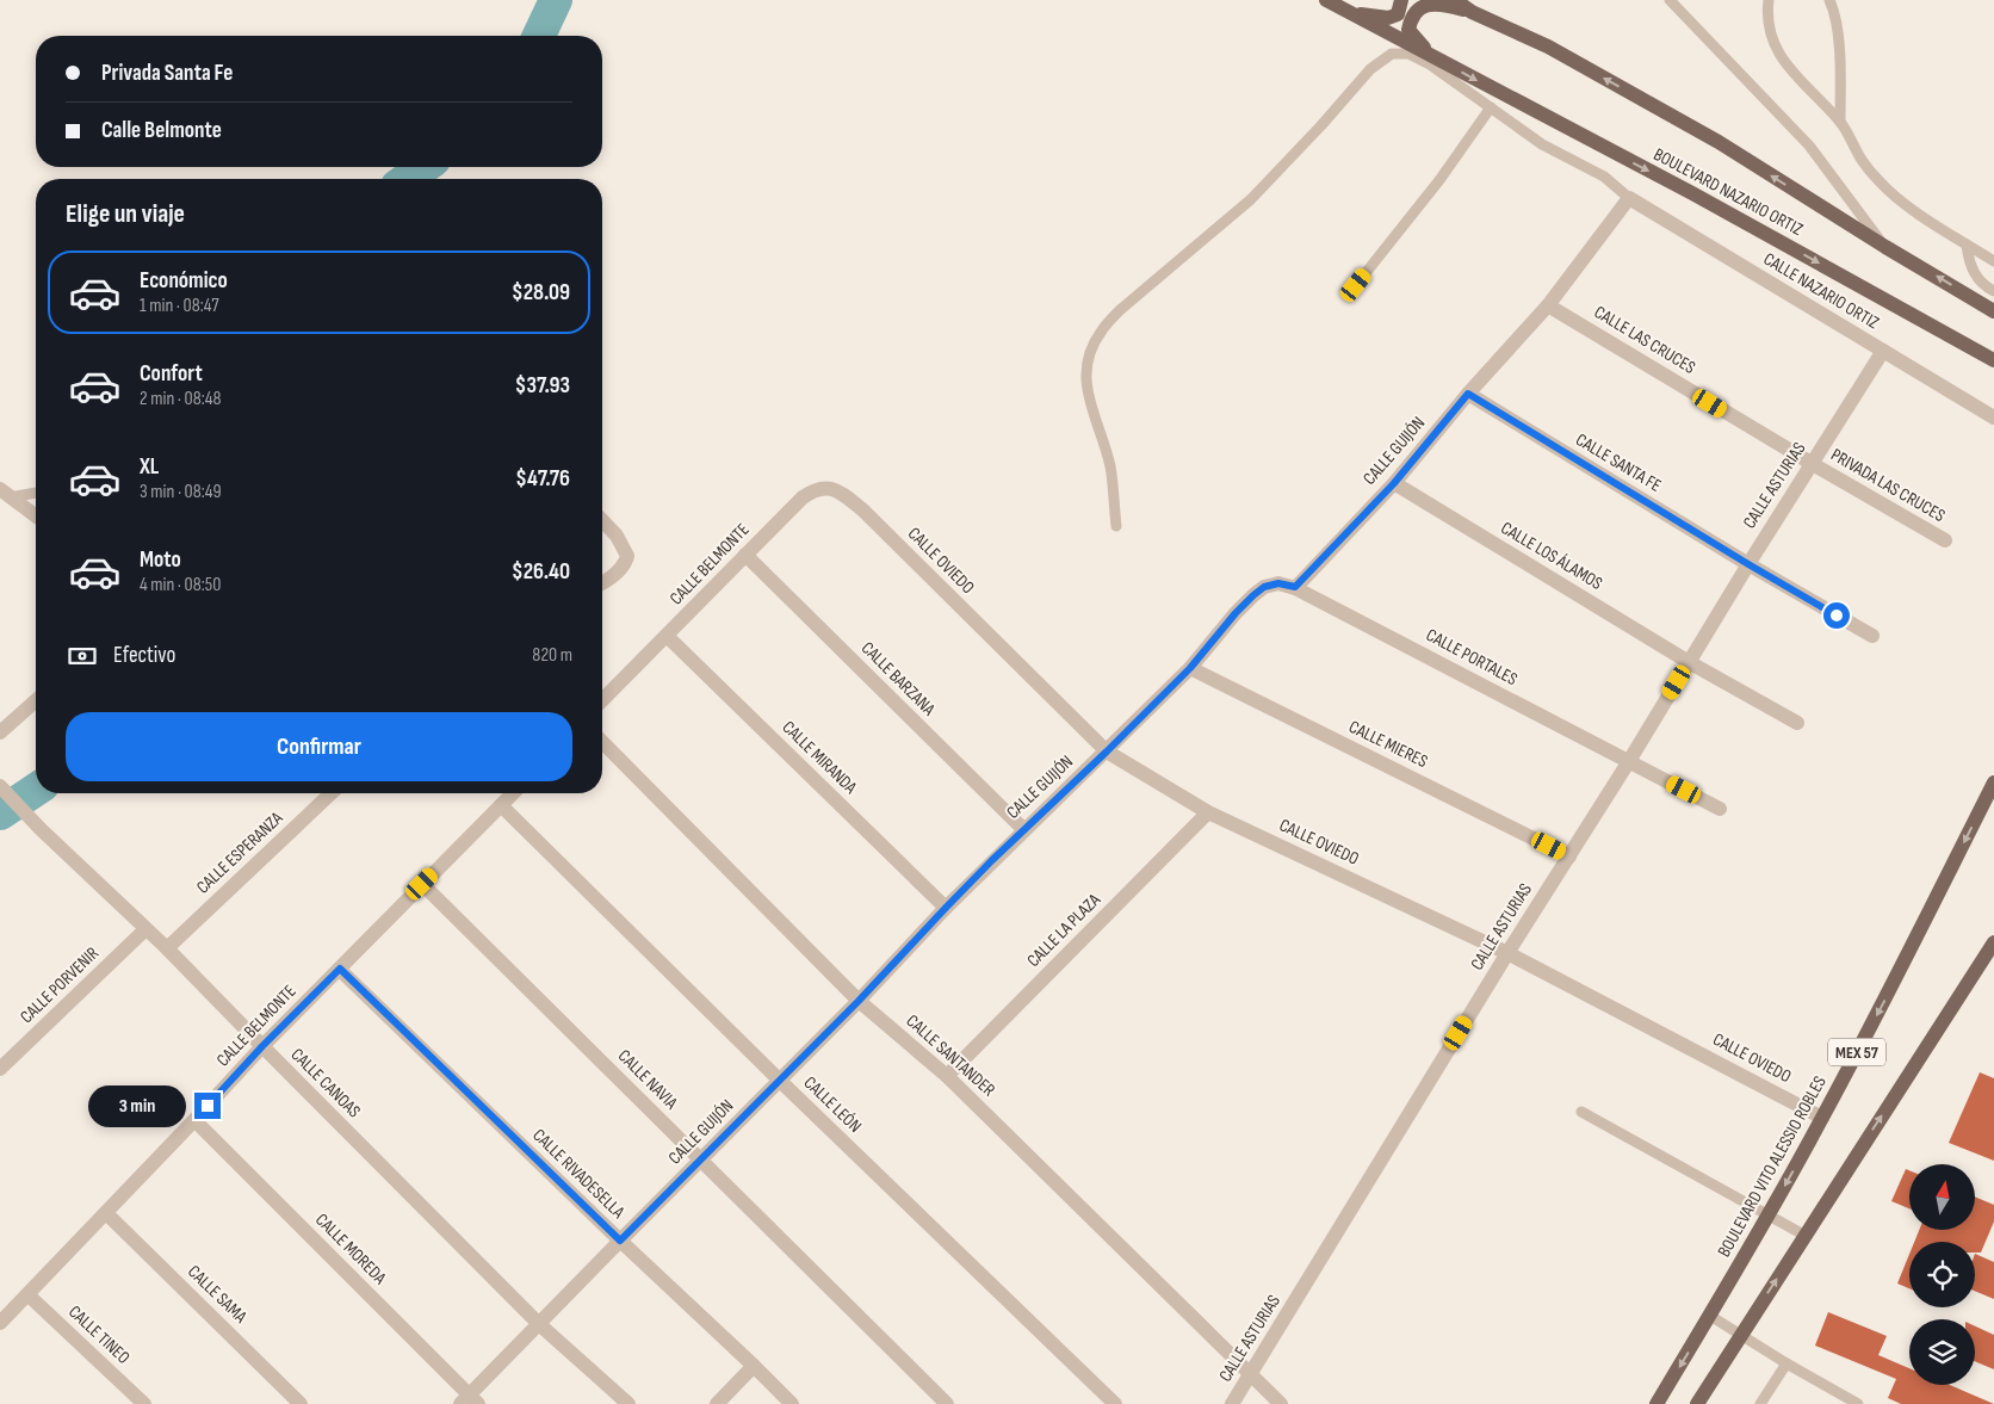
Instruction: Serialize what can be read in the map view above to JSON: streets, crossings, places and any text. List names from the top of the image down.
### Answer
{
  "streets": {
    "main road": ["BOULEVARD NAZARIO ORTIZ", "MEX 57", "BOULEVARD VITO ALESSIO ROBLES"],
    "street": [
      "CALLE NAZARIO ORTIZ",
      "CALLE LAS CRUCES",
      "CALLE GUIJÓN",
      "CALLE SANTA FE",
      "CALLE ASTURIAS",
      "PRIVADA LAS CRUCES",
      "CALLE LOS ÁLAMOS",
      "CALLE OVIEDO",
      "CALLE BELMONTE",
      "CALLE PORTALES",
      "CALLE BARZANA",
      "CALLE MIERES",
      "CALLE MIRANDA",
      "CALLE ESPERANZA",
      "CALLE LA PLAZA",
      "CALLE PORVENIR",
      "CALLE SANTANDER",
      "CALLE NAVIA",
      "CALLE CANOAS",
      "CALLE LEÓN",
      "CALLE RIVADESELLA",
      "CALLE MOREDA",
      "CALLE SAMA",
      "CALLE TINEO"
    ]
  },
  "crossings": [
    ["CALLE NAZARIO ORTIZ", "CALLE GUIJÓN"],
    ["CALLE NAZARIO ORTIZ", "CALLE ASTURIAS"],
    ["CALLE LAS CRUCES", "CALLE GUIJÓN"],
    ["CALLE LAS CRUCES", "CALLE ASTURIAS"],
    ["CALLE LAS CRUCES", "PRIVADA LAS CRUCES"],
    ["CALLE GUIJÓN", "CALLE SANTA FE"],
    ["CALLE GUIJÓN", "CALLE LOS ÁLAMOS"],
    ["CALLE GUIJÓN", "CALLE OVIEDO"],
    ["CALLE GUIJÓN", "CALLE PORTALES"],
    ["CALLE GUIJÓN", "CALLE BARZANA"],
    ["CALLE GUIJÓN", "CALLE MIERES"],
    ["CALLE GUIJÓN", "CALLE MIRANDA"],
    ["CALLE GUIJÓN", "CALLE SANTANDER"],
    ["CALLE GUIJÓN", "CALLE NAVIA"],
    ["CALLE GUIJÓN", "CALLE CANOAS"],
    ["CALLE GUIJÓN", "CALLE LEÓN"],
    ["CALLE GUIJÓN", "CALLE RIVADESELLA"],
    ["CALLE GUIJÓN", "CALLE MOREDA"],
    ["CALLE SANTA FE", "CALLE ASTURIAS"],
    ["CALLE ASTURIAS", "PRIVADA LAS CRUCES"],
    ["CALLE ASTURIAS", "CALLE LOS ÁLAMOS"],
    ["CALLE ASTURIAS", "CALLE OVIEDO"],
    ["CALLE ASTURIAS", "CALLE PORTALES"],
    ["CALLE ASTURIAS", "CALLE MIERES"],
    ["CALLE ASTURIAS", "CALLE SANTANDER"],
    ["CALLE OVIEDO", "CALLE BELMONTE"],
    ["CALLE OVIEDO", "CALLE LA PLAZA"],
    ["CALLE OVIEDO", "BOULEVARD VITO ALESSIO ROBLES"],
    ["CALLE BELMONTE", "CALLE BARZANA"],
    ["CALLE BELMONTE", "CALLE MIRANDA"],
    ["CALLE BELMONTE", "CALLE NAVIA"],
    ["CALLE BELMONTE", "CALLE CANOAS"],
    ["CALLE BELMONTE", "CALLE LEÓN"],
    ["CALLE BELMONTE", "CALLE RIVADESELLA"],
    ["CALLE BELMONTE", "CALLE MOREDA"],
    ["CALLE BELMONTE", "CALLE SAMA"],
    ["CALLE BELMONTE", "CALLE TINEO"],
    ["CALLE ESPERANZA", "CALLE CANOAS"],
    ["CALLE LA PLAZA", "CALLE SANTANDER"],
    ["CALLE PORVENIR", "CALLE CANOAS"]
  ],
  "north": "top",
  "page": {
    "banner": ["Privada Santa Fe", "Calle Belmonte"],
    "heading": "Elige un viaje",
    "list": [
      {
        "name": "Económico",
        "note": "1 min · 08:47",
        "value": "$28.09"
      },
      {
        "name": "Confort",
        "note": "2 min · 08:48",
        "value": "$37.93"
      },
      {
        "name": "XL",
        "note": "3 min · 08:49",
        "value": "$47.76"
      },
      {
        "name": "Moto",
        "note": "4 min · 08:50",
        "value": "$26.40"
      }
    ],
    "pay": ["Efectivo", "820 m"],
    "buttons": "Confirmar",
    "bubble": "3 min"
  }
}
